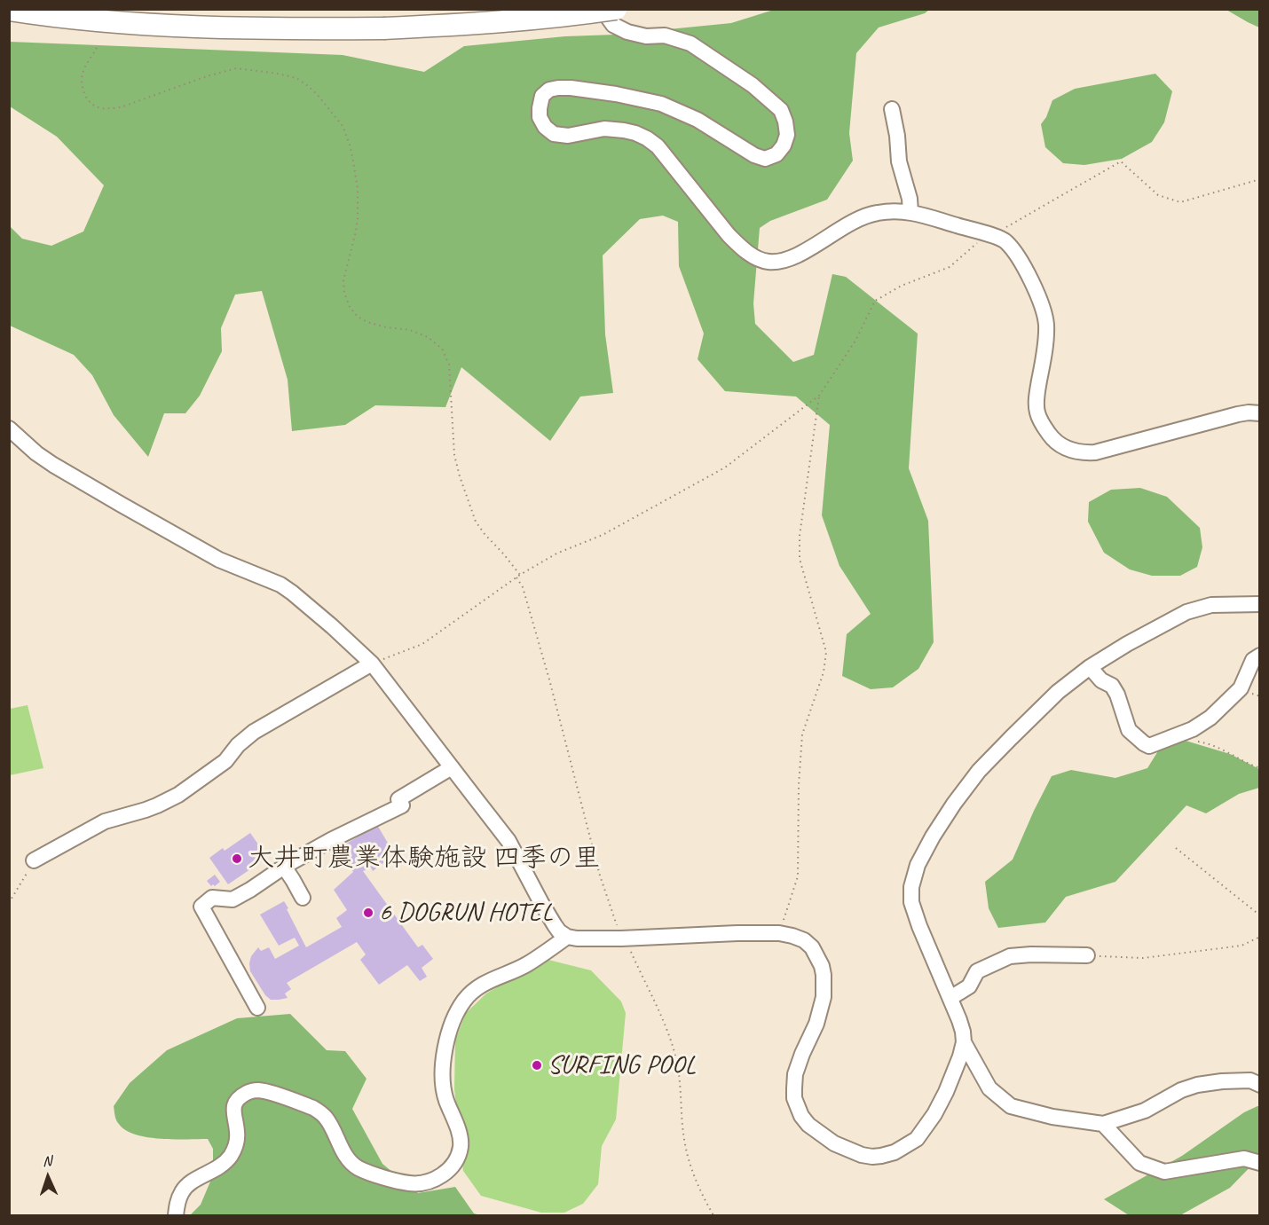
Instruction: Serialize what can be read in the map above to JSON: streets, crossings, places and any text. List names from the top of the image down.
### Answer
{
  "places": ["大井町農業体験施設 四季の里", "6 DOGRUN HOTEL", "SURFING POOL"],
  "north": "top"
}
